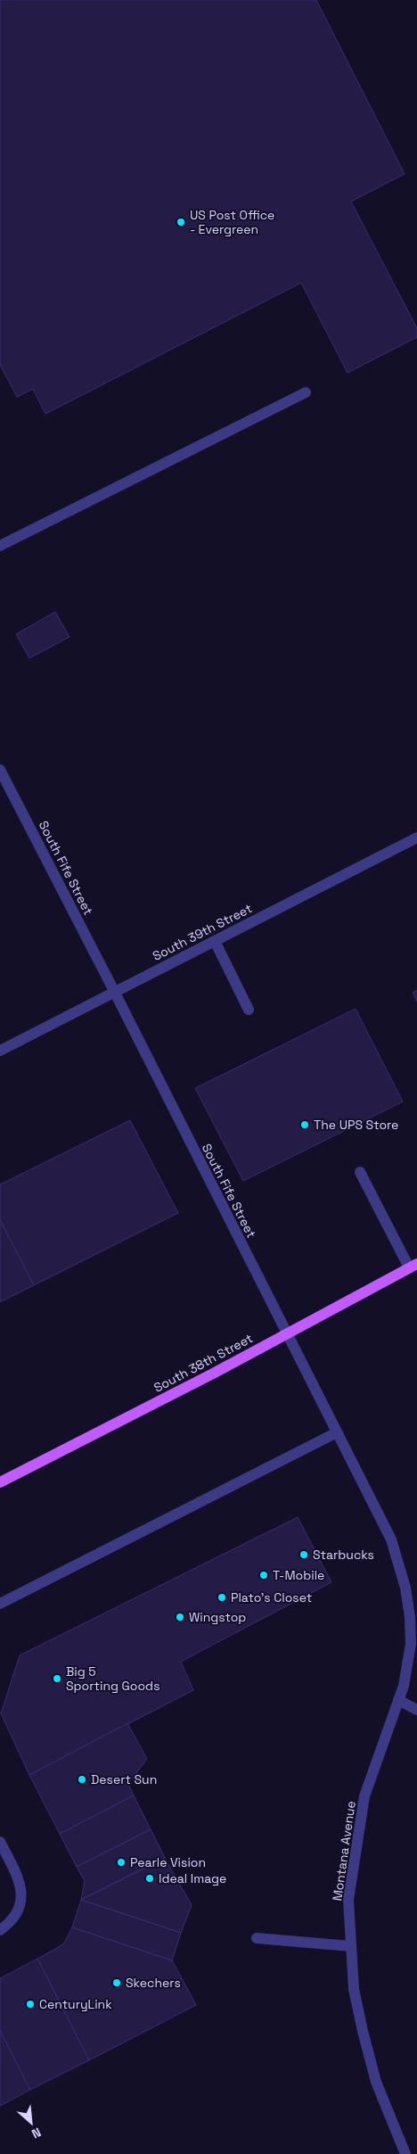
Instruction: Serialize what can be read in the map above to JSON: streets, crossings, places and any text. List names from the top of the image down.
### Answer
{
  "streets": {
    "main road": ["South 38th Street"],
    "street": ["South Fife Street", "South 39th Street", "Montana Avenue"]
  },
  "crossings": [
    ["South Fife Street", "South 39th Street"],
    ["South Fife Street", "South 38th Street"],
    ["South Fife Street", "Montana Avenue"]
  ],
  "places": [
    "US Post Office - Evergreen",
    "The UPS Store",
    "Starbucks",
    "T-Mobile",
    "Plato's Closet",
    "Wingstop",
    "Big 5 Sporting Goods",
    "Desert Sun",
    "Pearle Vision",
    "Ideal Image",
    "Skechers",
    "CenturyLink"
  ],
  "north": "bottom right"
}
